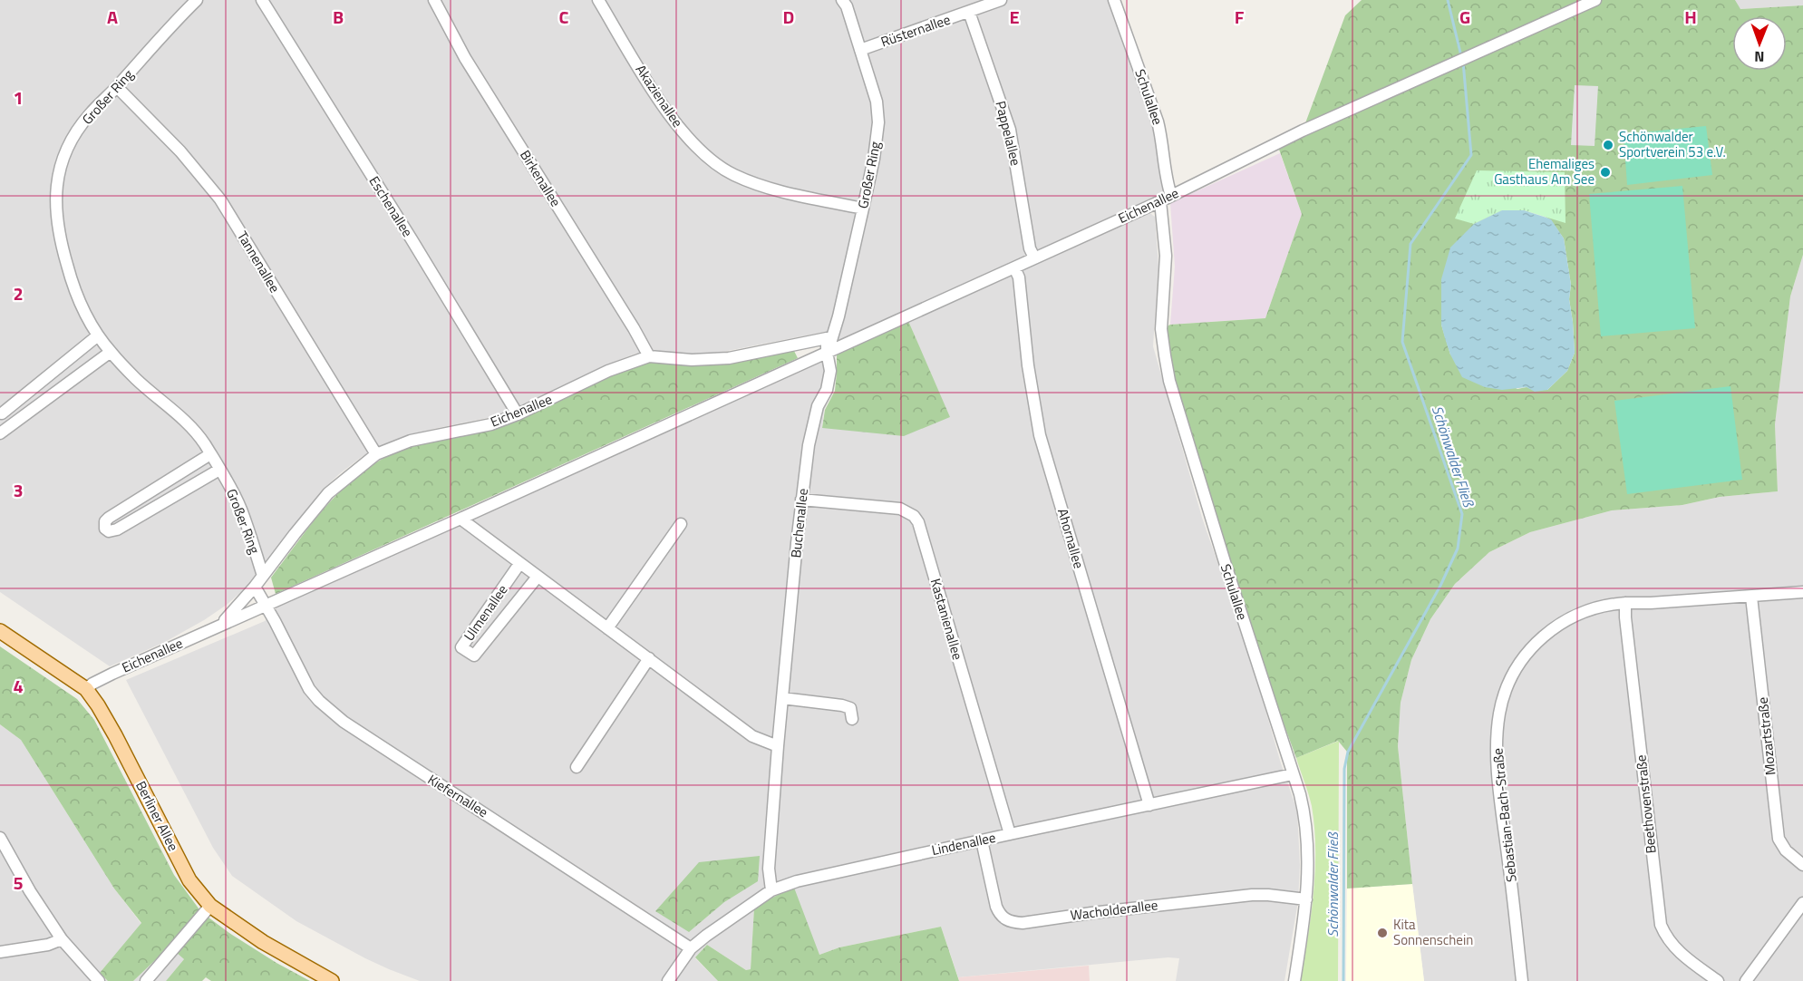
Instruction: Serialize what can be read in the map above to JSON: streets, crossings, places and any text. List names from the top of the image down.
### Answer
{
  "streets": {
    "main road": ["Berliner Allee"],
    "street": [
      "Rüsternallee",
      "Akazienallee",
      "Großer Ring",
      "Schulallee",
      "Pappelallee",
      "Birkenallee",
      "Eichenallee",
      "Eschenallee",
      "Tannenallee",
      "Buchenallee",
      "Ahornallee",
      "Ulmenallee",
      "Kastanienallee",
      "Mozartstraße",
      "Kiefernallee",
      "Beethovenstraße",
      "Sebastian-Bach-Straße",
      "Lindenallee",
      "Wacholderallee"
    ]
  },
  "crossings": [
    ["Rüsternallee", "Großer Ring"],
    ["Rüsternallee", "Pappelallee"],
    ["Akazienallee", "Großer Ring"],
    ["Großer Ring", "Eichenallee"],
    ["Großer Ring", "Tannenallee"],
    ["Großer Ring", "Buchenallee"],
    ["Schulallee", "Eichenallee"],
    ["Schulallee", "Lindenallee"],
    ["Schulallee", "Wacholderallee"],
    ["Pappelallee", "Eichenallee"],
    ["Birkenallee", "Eichenallee"],
    ["Eichenallee", "Eschenallee"],
    ["Eichenallee", "Tannenallee"],
    ["Eichenallee", "Buchenallee"],
    ["Eichenallee", "Ahornallee"],
    ["Eichenallee", "Kiefernallee"],
    ["Eichenallee", "Berliner Allee"],
    ["Buchenallee", "Kastanienallee"],
    ["Buchenallee", "Lindenallee"],
    ["Ahornallee", "Lindenallee"],
    ["Kastanienallee", "Lindenallee"],
    ["Mozartstraße", "Sebastian-Bach-Straße"],
    ["Kiefernallee", "Lindenallee"],
    ["Beethovenstraße", "Sebastian-Bach-Straße"],
    ["Lindenallee", "Wacholderallee"]
  ],
  "water": ["Schönwalder Fließ"],
  "places": ["Schönwalder Sportverein 53 e.V.", "Ehemaliges Gasthaus Am See", "Kita Sonnenschein"],
  "north": "bottom",
  "grid": {
    "columns": [
      "A",
      "B",
      "C",
      "D",
      "E",
      "F",
      "G",
      "H"
    ],
    "rows": [
      "1",
      "2",
      "3",
      "4",
      "5"
    ]
  }
}
